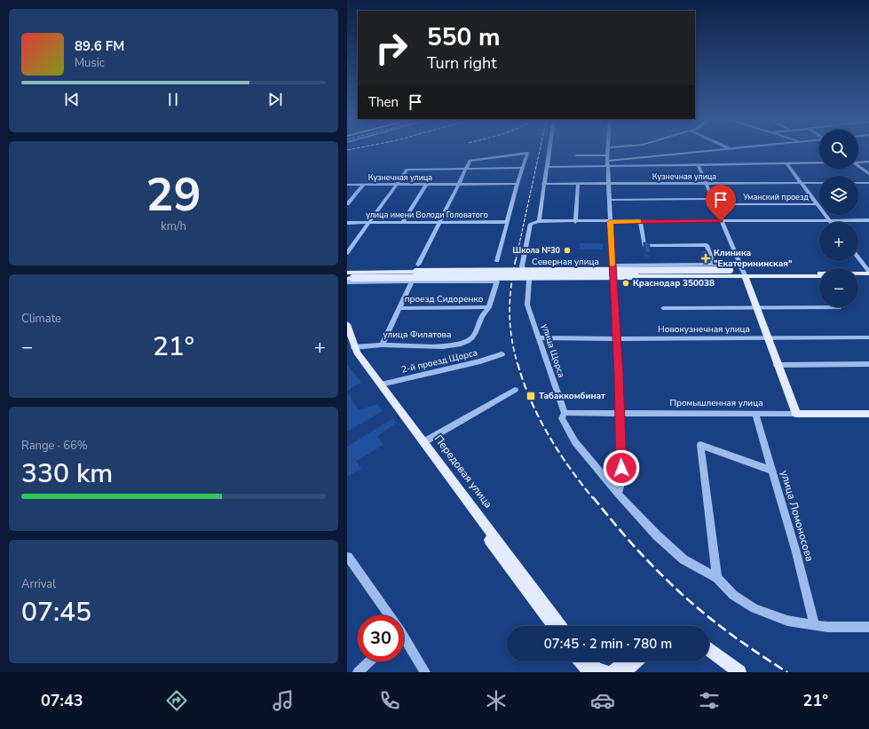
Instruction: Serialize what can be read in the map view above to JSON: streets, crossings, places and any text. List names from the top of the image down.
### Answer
{
  "streets": {
    "main road": ["Северная улица", "Промышленная улица", "Передовая улица"],
    "street": [
      "Кузнечная улица",
      "Уманский проезд",
      "улица имени Володи Головатого",
      "проезд Сидоренко",
      "Новокузнечная улица",
      "улица Филатова",
      "улица Щорса",
      "2-й проезд Щорса",
      "улица Ломоносова"
    ]
  },
  "crossings": [
    ["проезд Сидоренко", "улица Филатова"],
    ["Новокузнечная улица", "улица Щорса"],
    ["улица Филатова", "Передовая улица"],
    ["улица Щорса", "Промышленная улица"],
    ["улица Щорса", "улица Ломоносова"],
    ["2-й проезд Щорса", "Передовая улица"],
    ["Промышленная улица", "улица Ломоносова"]
  ],
  "places": {
    "other": ["Школа №30", "Краснодар 350038"],
    "health": ["Клиника \"Екатерининская\""],
    "transit": ["Табаккомбинат"]
  },
  "page": {
    "turn": ["550 m", "Turn right"],
    "song": ["89.6 FM", "Music"],
    "then": "Then",
    "map_buttons": ["+", "−"],
    "tile": [
      ["29", "km/h"],
      "Climate",
      ["Range · 66%", "330 km"],
      ["Arrival", "07:45"]
    ],
    "heat": ["−", "21°", "+"],
    "limit": "30",
    "trip": "07:45 · 2 min · 780 m",
    "tabs": ["07:43", "21°"]
  }
}
